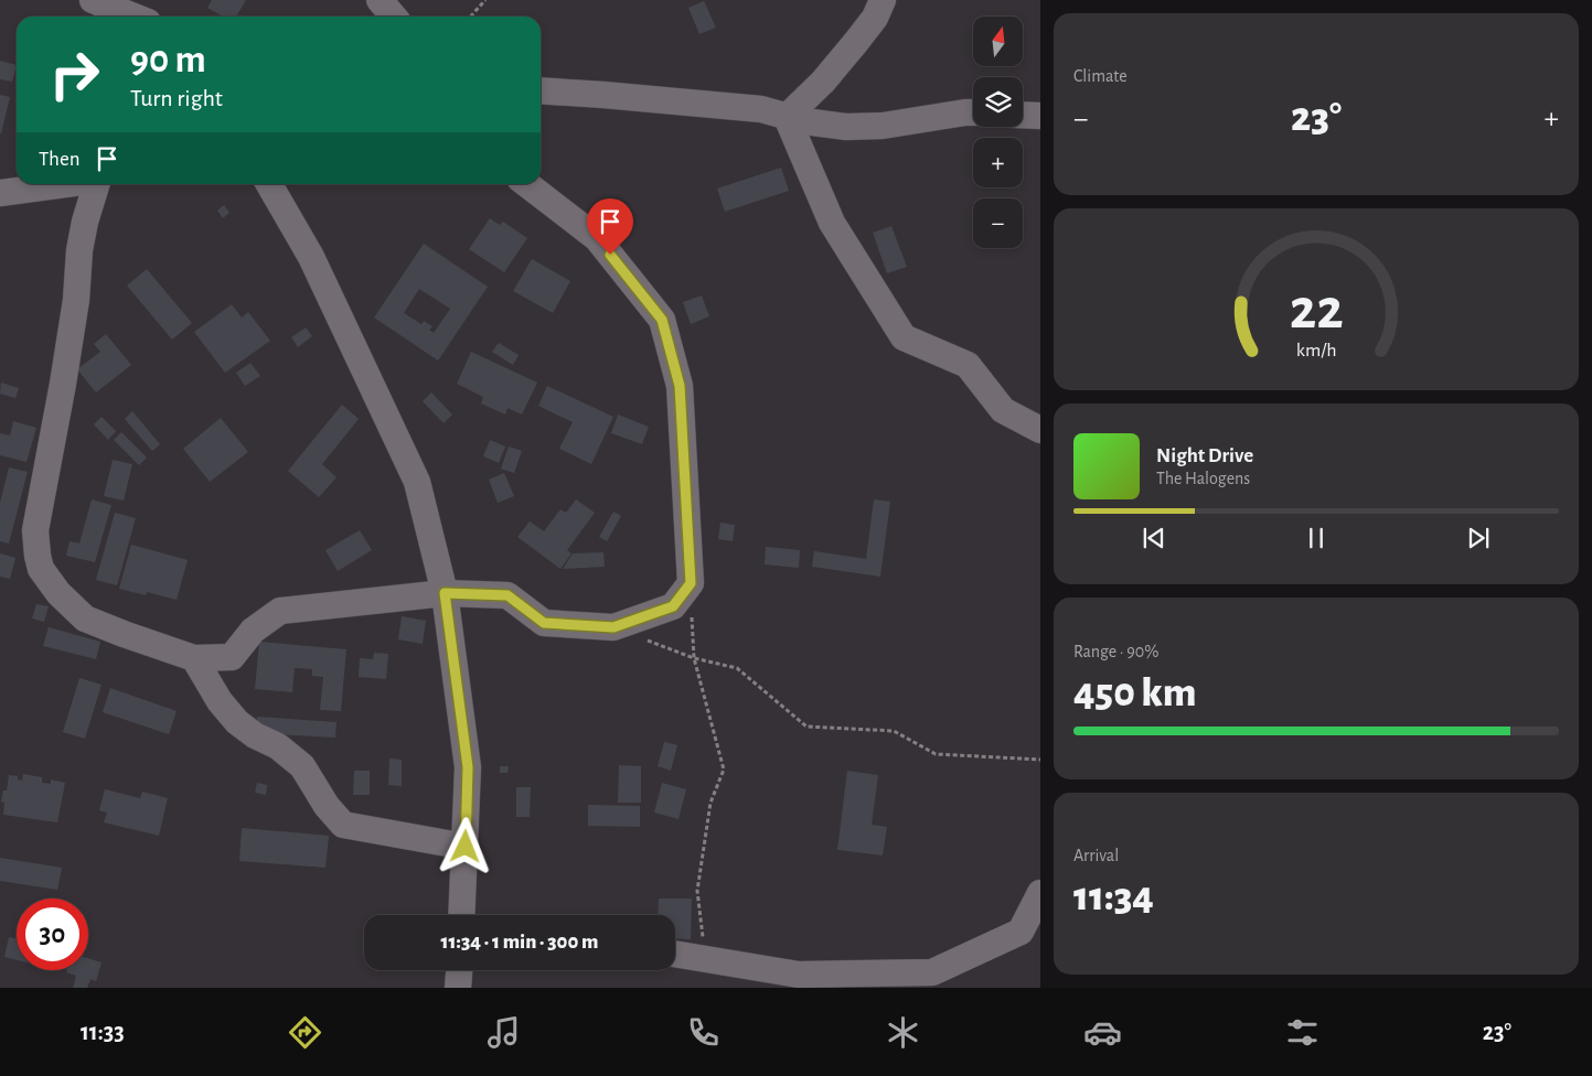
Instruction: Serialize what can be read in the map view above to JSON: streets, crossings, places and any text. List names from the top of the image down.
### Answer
{
  "north": "top",
  "page": {
    "tile": [
      "Climate",
      ["Range · 90%", "450 km"],
      ["Arrival", "11:34"]
    ],
    "map_buttons": ["+", "−"],
    "turn": ["90 m", "Turn right"],
    "heat": ["−", "23°", "+"],
    "then": "Then",
    "song": ["Night Drive", "The Halogens"],
    "limit": "30",
    "trip": "11:34 · 1 min · 300 m",
    "tabs": ["11:33", "23°"],
    "gauge": ["22", "km/h"]
  }
}
